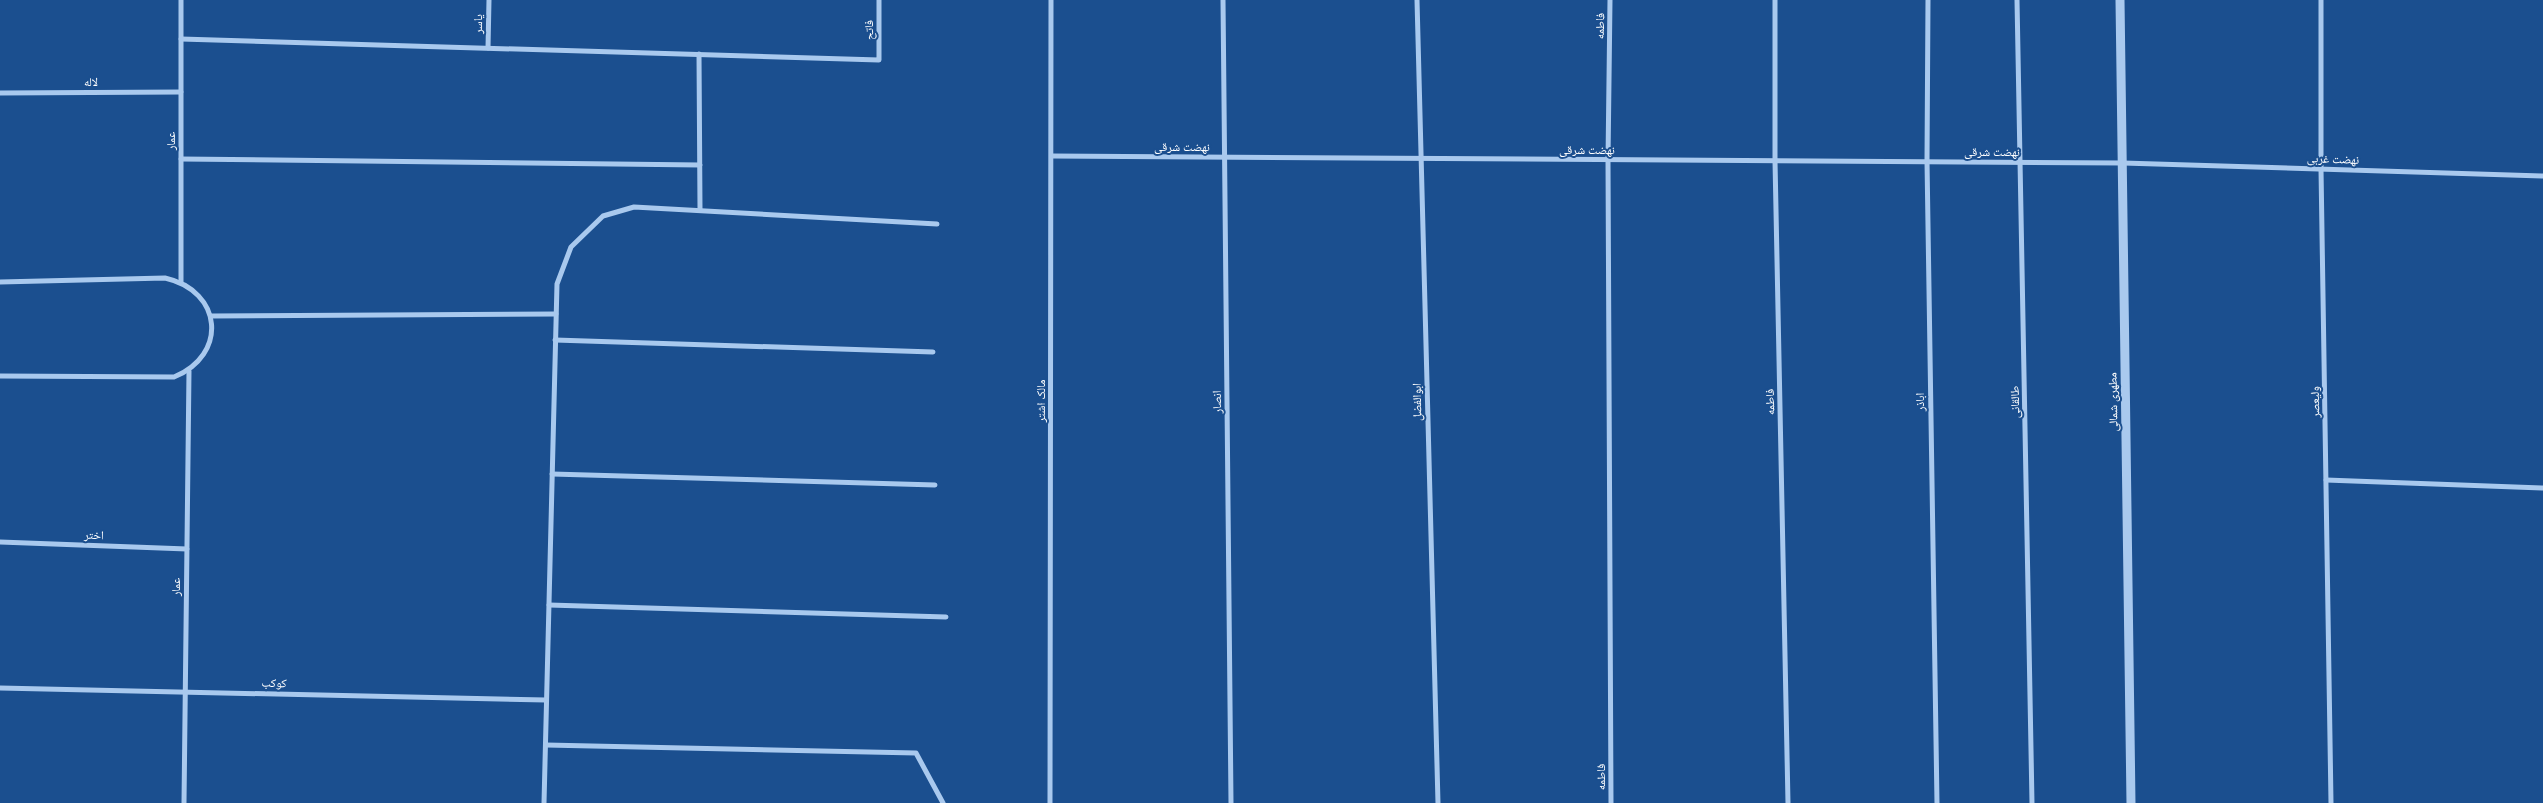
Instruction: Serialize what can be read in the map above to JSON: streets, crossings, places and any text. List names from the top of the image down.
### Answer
{
  "streets": {
    "street": [
      "یاسر",
      "فاطمه",
      "فاتح",
      "لاله",
      "عمار",
      "نهضت شرقی",
      "نهضت غربی",
      "مالک اشتر",
      "انصار",
      "ابوالفضل",
      "اباذر",
      "طالقانی",
      "مطهری شمالی",
      "ولیعصر",
      "اختر",
      "کوکب"
    ]
  },
  "crossings": [
    ["فاطمه", "نهضت شرقی"],
    ["لاله", "عمار"],
    ["عمار", "اختر"],
    ["عمار", "کوکب"],
    ["نهضت شرقی", "نهضت غربی"],
    ["نهضت شرقی", "مالک اشتر"],
    ["نهضت شرقی", "انصار"],
    ["نهضت شرقی", "ابوالفضل"],
    ["نهضت شرقی", "اباذر"],
    ["نهضت شرقی", "طالقانی"],
    ["نهضت شرقی", "مطهری شمالی"],
    ["نهضت غربی", "مطهری شمالی"],
    ["نهضت غربی", "ولیعصر"]
  ]
}
